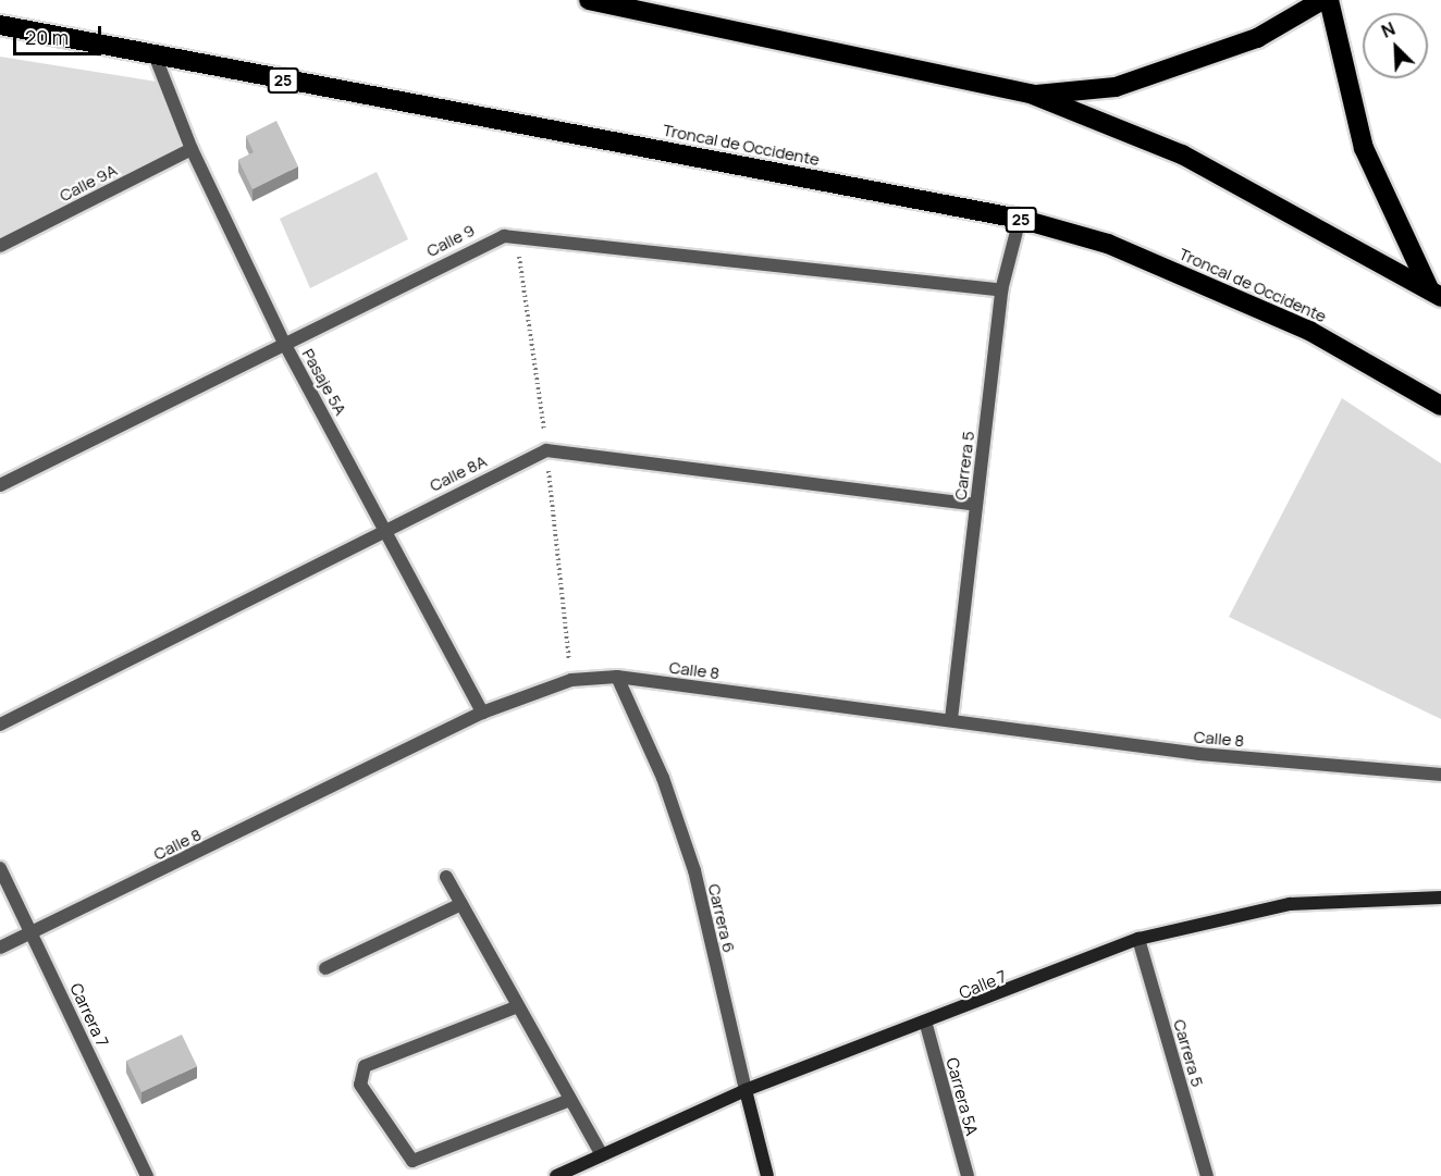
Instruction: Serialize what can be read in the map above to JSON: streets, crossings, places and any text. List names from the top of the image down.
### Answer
{
  "streets": {
    "highway": ["25", "Troncal de Occidente"],
    "street": [
      "Calle 9A",
      "Calle 9",
      "Pasaje 5A",
      "Carrera 5",
      "Calle 8A",
      "Calle 8",
      "Carrera 6",
      "Calle 7",
      "Carrera 7",
      "Carrera 5A"
    ]
  },
  "crossings": [
    ["Troncal de Occidente", "Pasaje 5A"],
    ["Troncal de Occidente", "Carrera 5"],
    ["Calle 9A", "Pasaje 5A"],
    ["Calle 9", "Pasaje 5A"],
    ["Calle 9", "Carrera 5"],
    ["Pasaje 5A", "Calle 8A"],
    ["Pasaje 5A", "Calle 8"],
    ["Carrera 5", "Calle 8"],
    ["Carrera 5", "Calle 7"],
    ["Calle 8", "Carrera 6"],
    ["Calle 8", "Carrera 7"],
    ["Carrera 6", "Calle 7"],
    ["Calle 7", "Carrera 5A"]
  ],
  "scale_bar": "20 m",
  "north": "top left"
}
